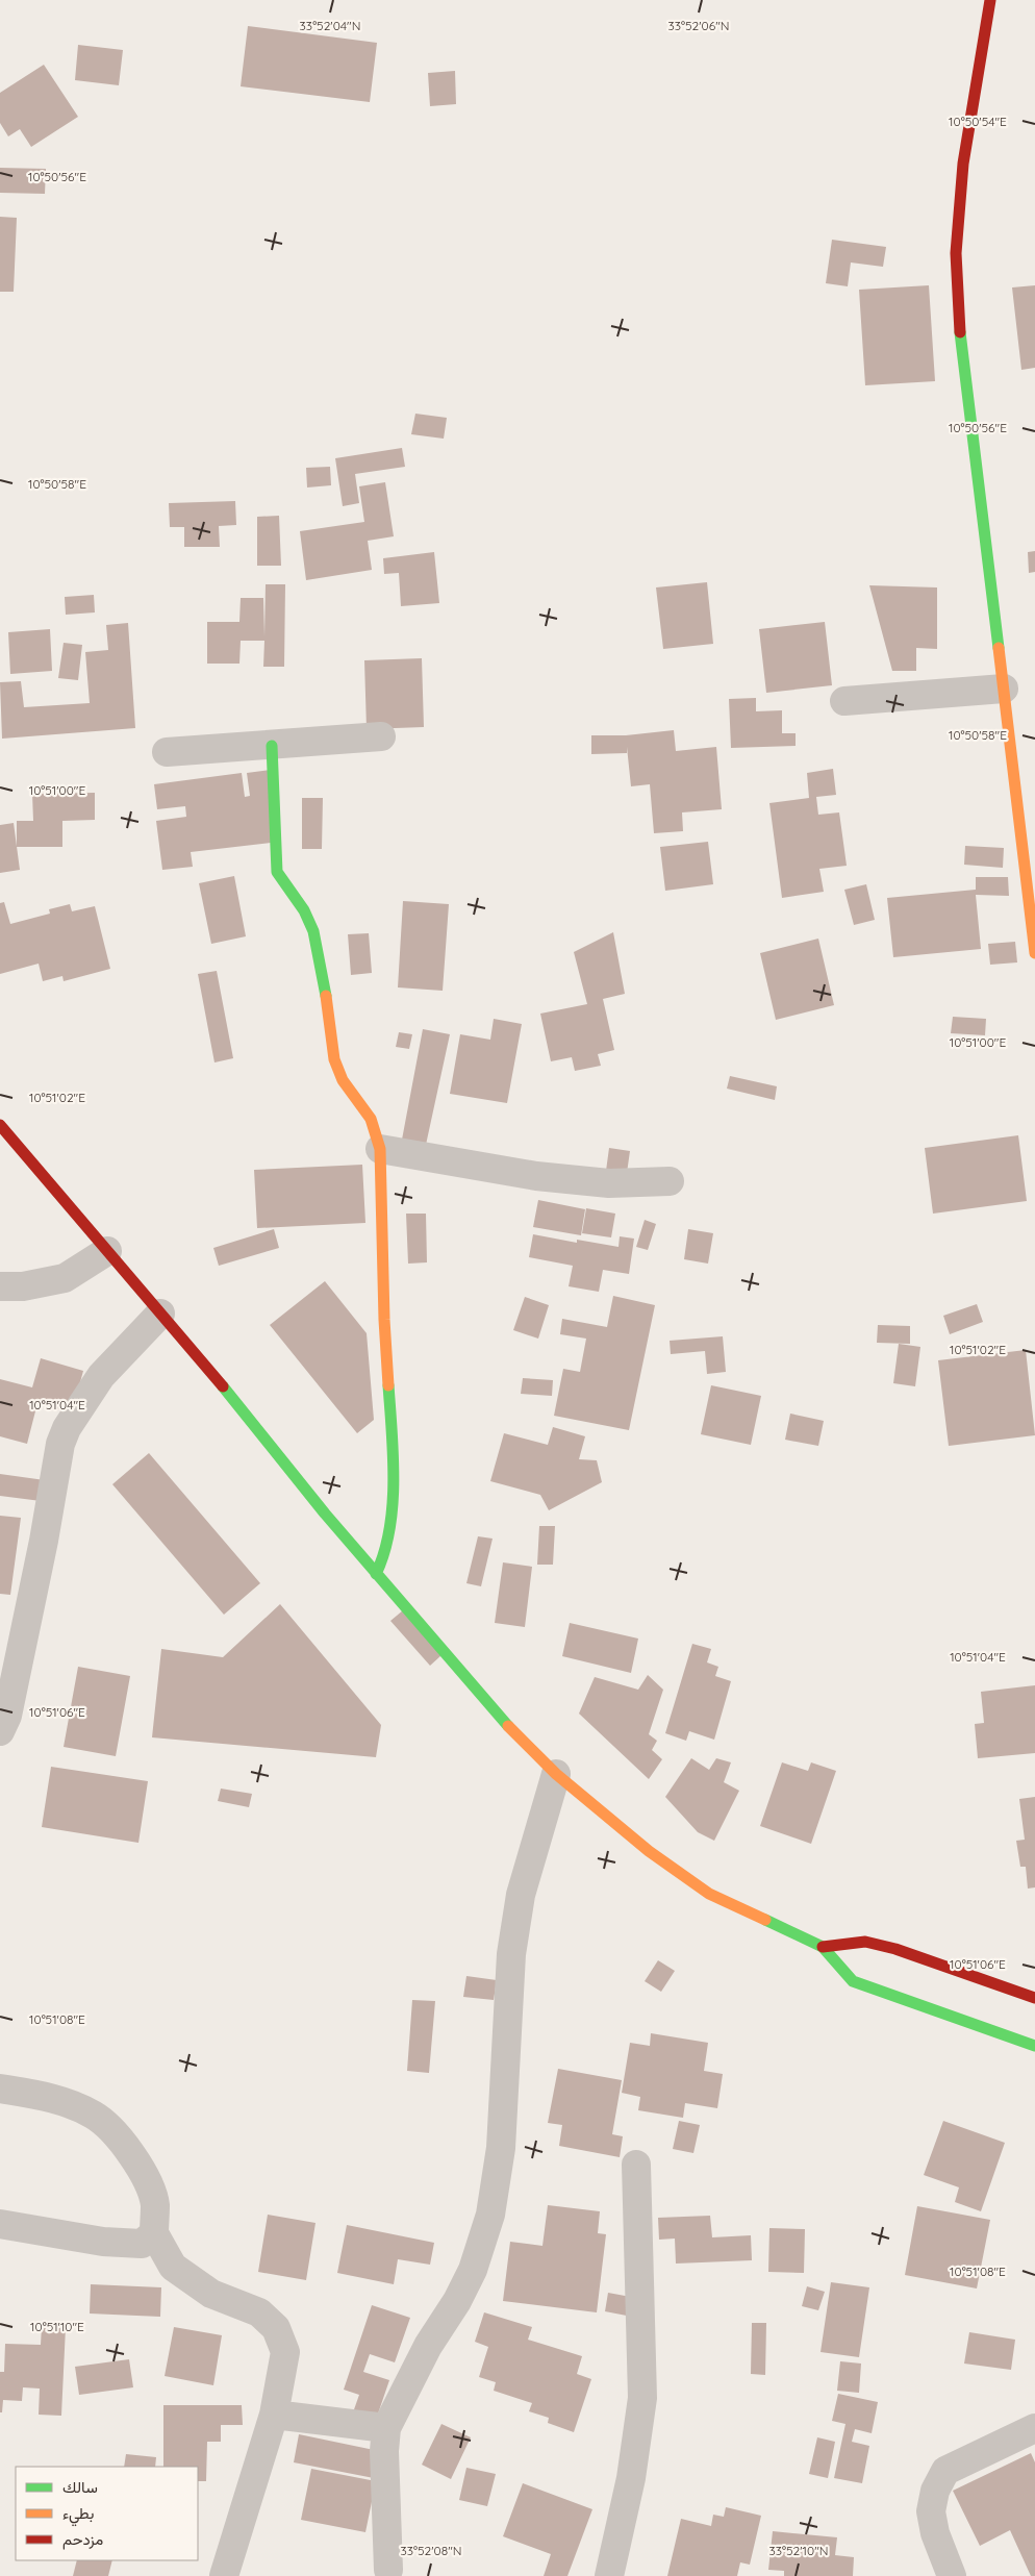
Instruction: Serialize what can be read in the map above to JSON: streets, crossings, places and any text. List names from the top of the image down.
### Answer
{
  "legend": ["سالك", "بطيء", "مزدحم"],
  "coordinates": [
    "33°52'04\"N",
    "33°52'06\"N",
    "10°50'54\"E",
    "10°50'56\"E",
    "10°50'58\"E",
    "10°51'00\"E",
    "10°51'02\"E",
    "10°51'04\"E",
    "10°51'06\"E",
    "10°51'08\"E",
    "10°51'10\"E",
    "33°52'08\"N",
    "33°52'10\"N"
  ]
}
